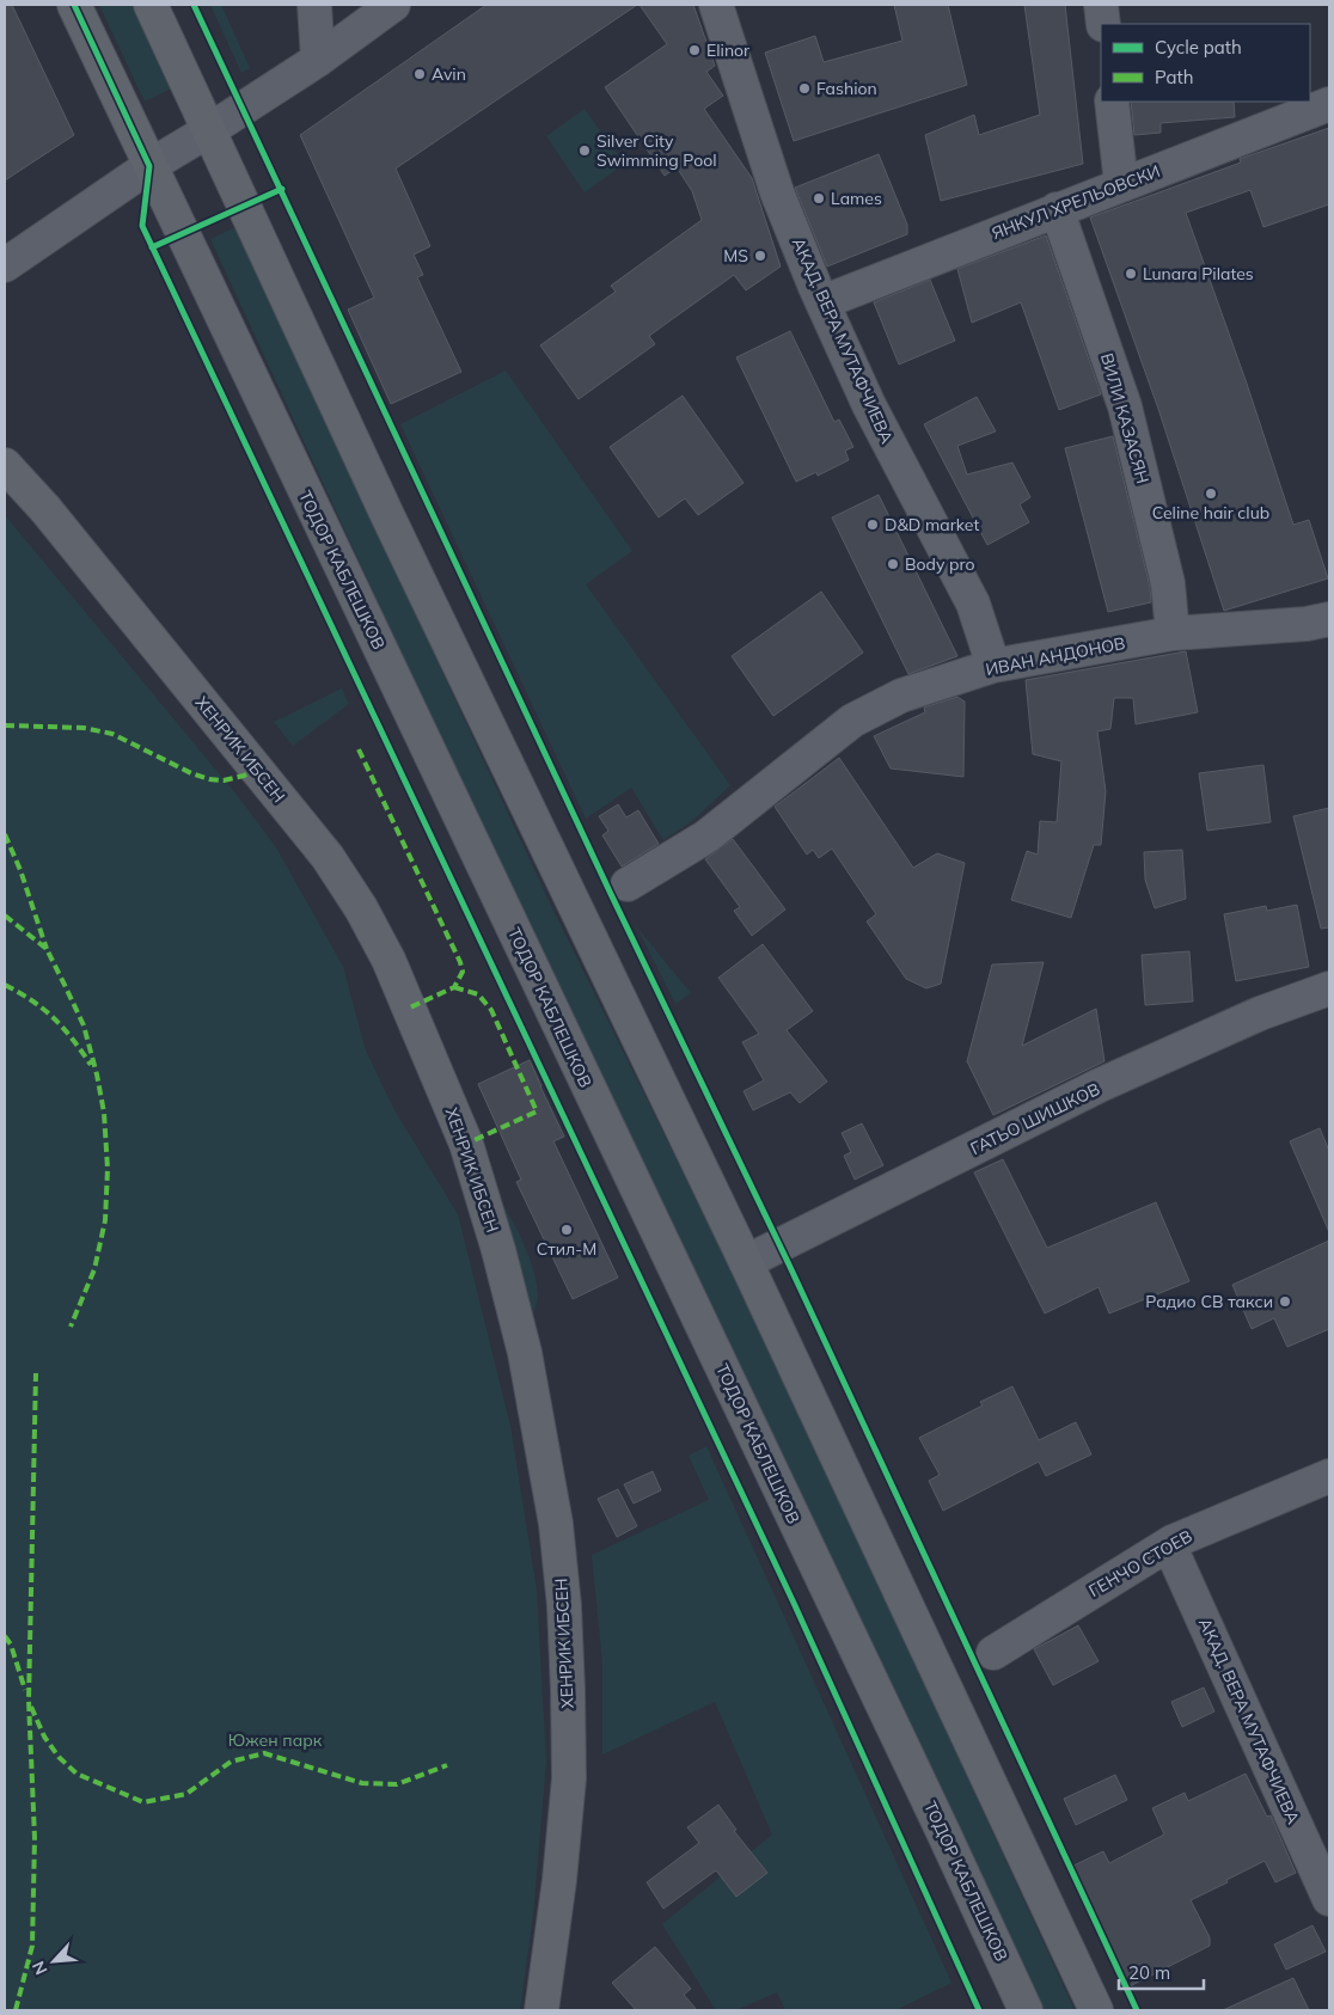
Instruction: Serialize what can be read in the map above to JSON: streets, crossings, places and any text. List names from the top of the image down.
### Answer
{
  "streets": {
    "main road": ["ТОДОР КАБЛЕШКОВ", "ХЕНРИК ИБСЕН"],
    "street": [
      "ЯНКУЛ ХРЕЛЬОВСКИ",
      "АКАД. ВЕРА МУТАФЧИЕВА",
      "ВИЛИ КАЗАСЯН",
      "ИВАН АНДОНОВ",
      "ГАТЬО ШИШКОВ",
      "ГЕНЧО СТОЕВ"
    ]
  },
  "crossings": [
    ["ЯНКУЛ ХРЕЛЬОВСКИ", "АКАД. ВЕРА МУТАФЧИЕВА"],
    ["ЯНКУЛ ХРЕЛЬОВСКИ", "ВИЛИ КАЗАСЯН"],
    ["АКАД. ВЕРА МУТАФЧИЕВА", "ИВАН АНДОНОВ"],
    ["АКАД. ВЕРА МУТАФЧИЕВА", "ГЕНЧО СТОЕВ"],
    ["ВИЛИ КАЗАСЯН", "ИВАН АНДОНОВ"]
  ],
  "parks": ["Южен парк"],
  "places": [
    "Elinor",
    "Avin",
    "Fashion",
    "Silver City Swimming Pool",
    "Lames",
    "MS",
    "Lunara Pilates",
    "Celine hair club",
    "D&D market",
    "Body pro",
    "Стил-М",
    "Радио СВ такси"
  ],
  "legend": ["Cycle path", "Path"],
  "scale_bar": "20 m",
  "north": "bottom left"
}
